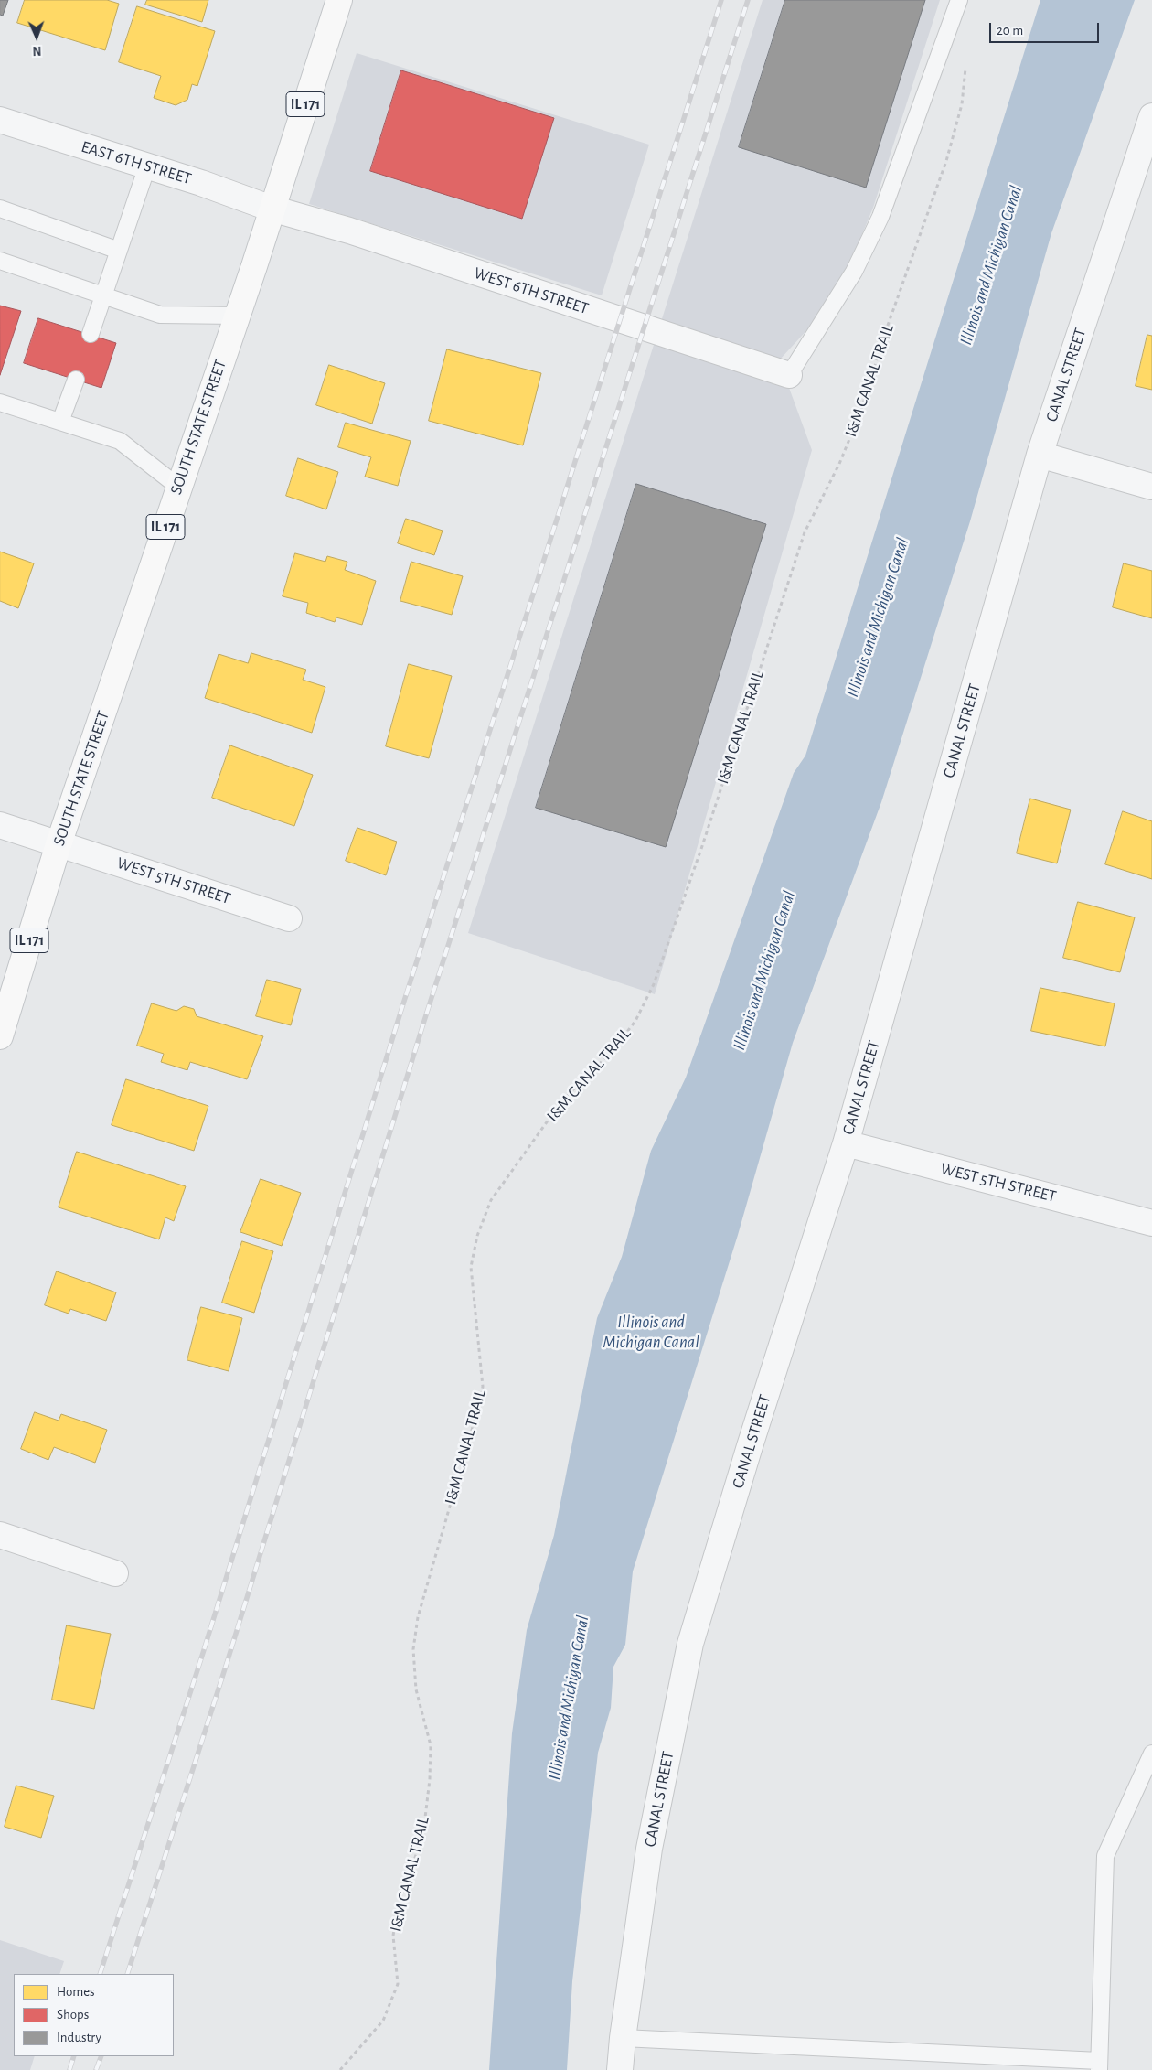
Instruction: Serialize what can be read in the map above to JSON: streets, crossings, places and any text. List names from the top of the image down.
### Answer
{
  "streets": {
    "main road": ["IL 171", "SOUTH STATE STREET"],
    "street": [
      "EAST 6TH STREET",
      "WEST 6TH STREET",
      "CANAL STREET",
      "WEST 5TH STREET"
    ],
    "path": ["I&M CANAL TRAIL"]
  },
  "crossings": [
    ["EAST 6TH STREET", "WEST 6TH STREET"],
    ["EAST 6TH STREET", "SOUTH STATE STREET"],
    ["WEST 6TH STREET", "SOUTH STATE STREET"],
    ["CANAL STREET", "WEST 5TH STREET"],
    ["SOUTH STATE STREET", "WEST 5TH STREET"]
  ],
  "water": ["Illinois and Michigan Canal"],
  "legend": ["Homes", "Shops", "Industry"],
  "scale_bar": "20 m",
  "north": "bottom"
}
